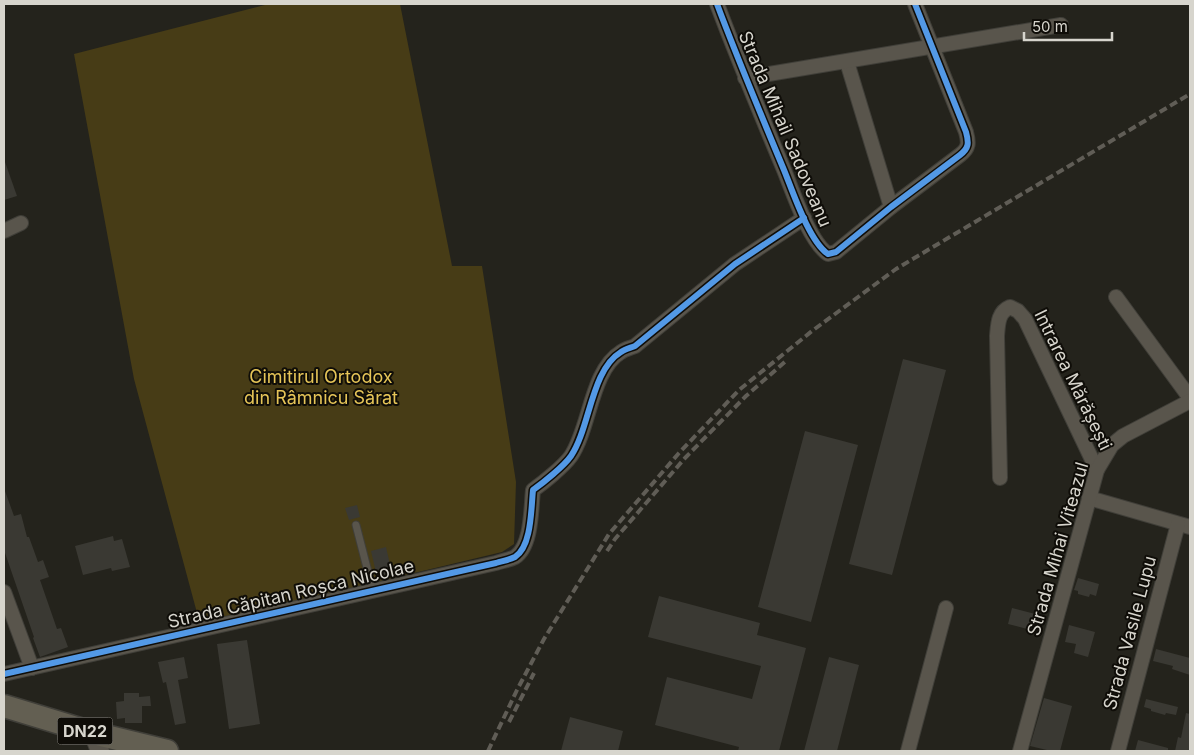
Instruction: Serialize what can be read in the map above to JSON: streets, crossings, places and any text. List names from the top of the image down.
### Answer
{
  "streets": {
    "main road": ["DN22"],
    "street": [
      "Strada Mihail Sadoveanu",
      "Intrarea Mărășești",
      "Strada Mihai Viteazul",
      "Strada Căpitan Roșca Nicolae",
      "Strada Vasile Lupu"
    ]
  },
  "crossings": [
    ["Strada Mihail Sadoveanu", "Strada Căpitan Roșca Nicolae"],
    ["Intrarea Mărășești", "Strada Mihai Viteazul"]
  ],
  "parks": ["Cimitirul Ortodox din Râmnicu Sărat"],
  "scale_bar": "50 m"
}
